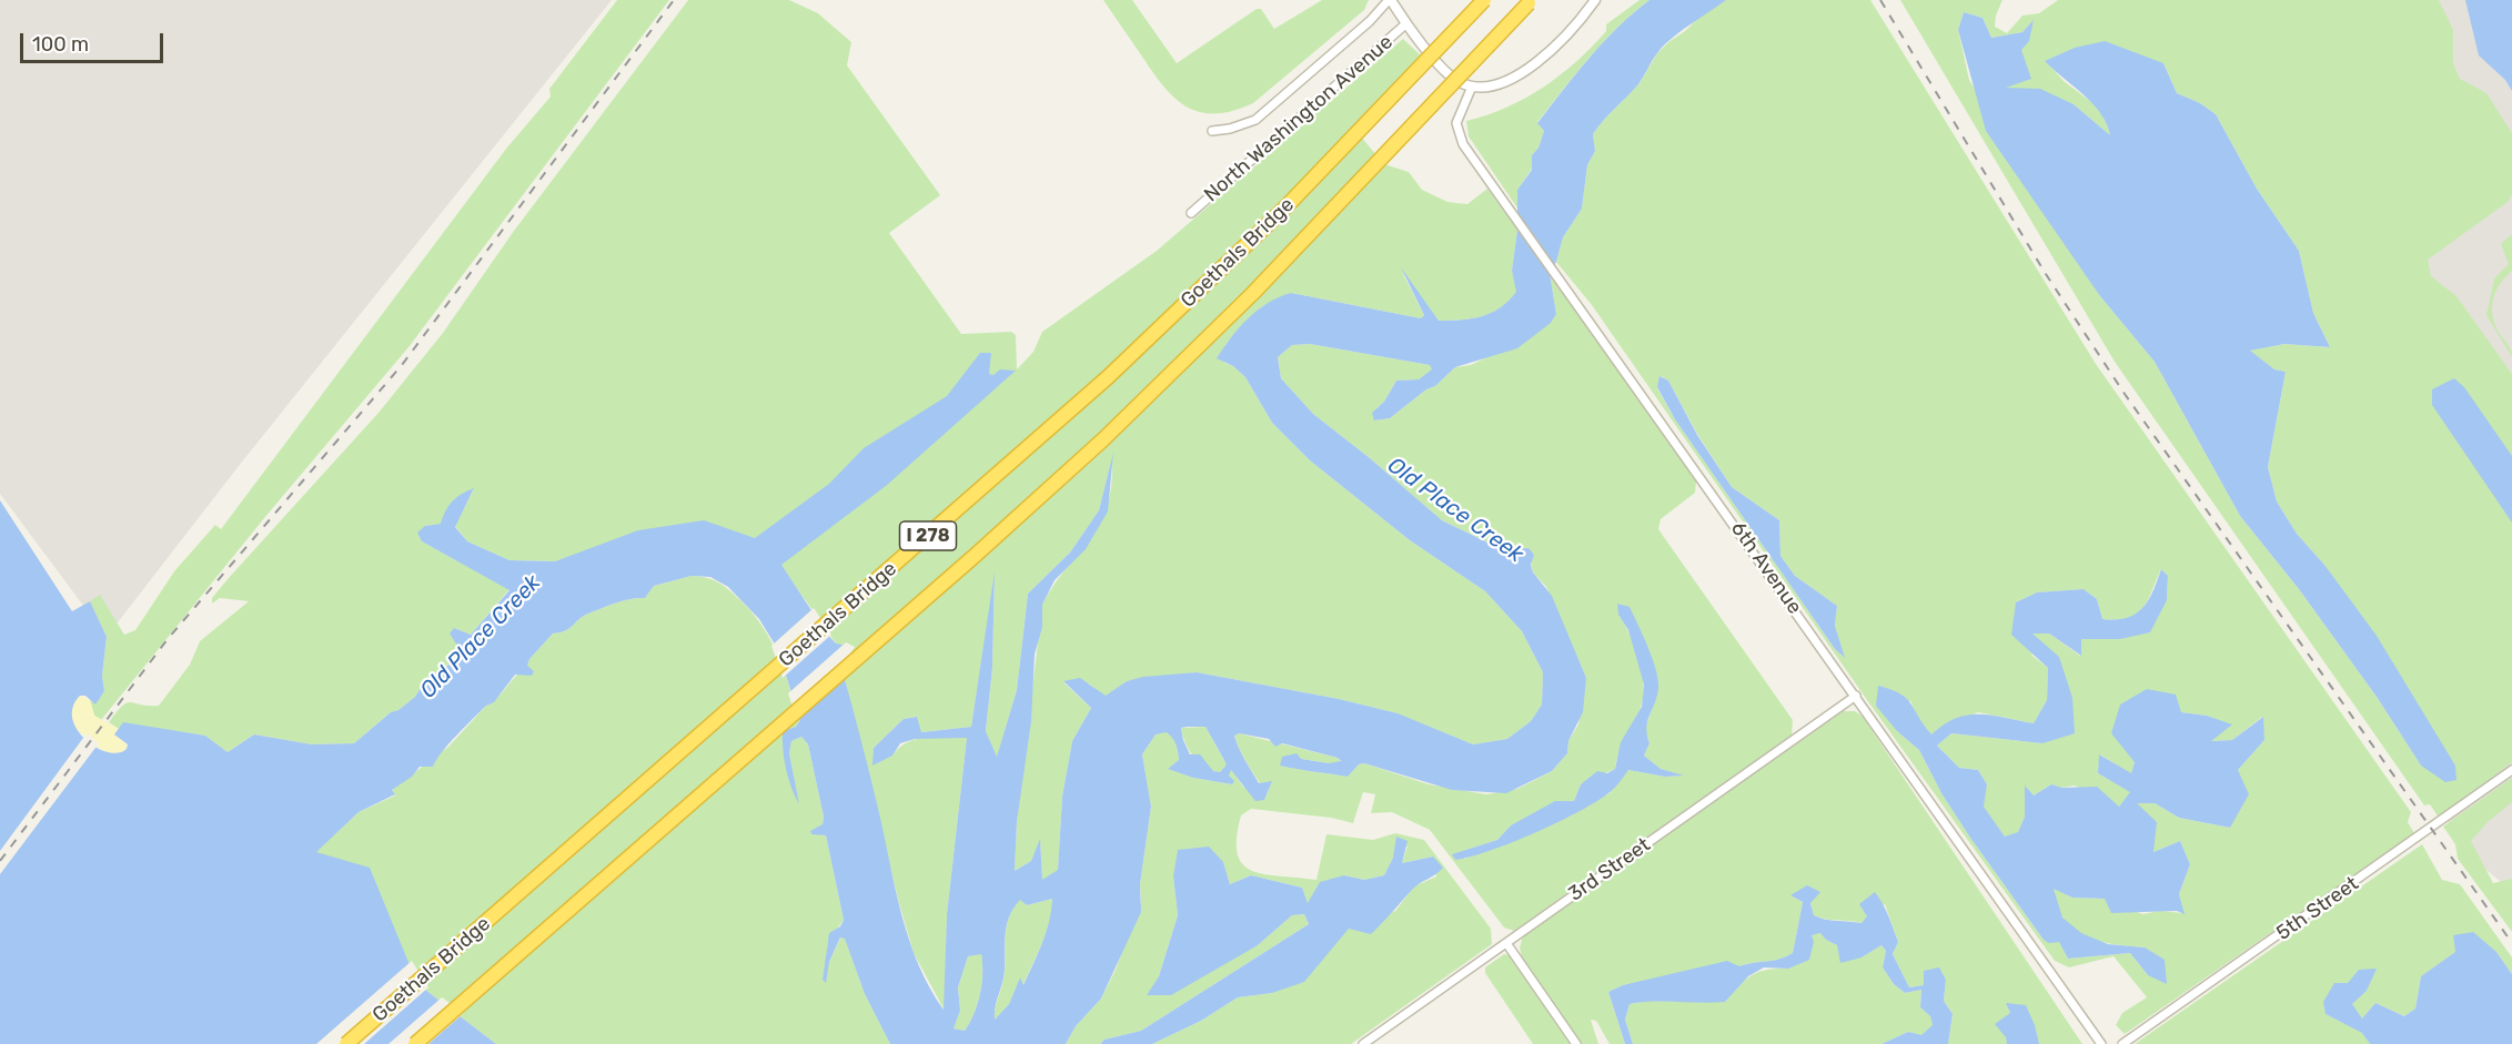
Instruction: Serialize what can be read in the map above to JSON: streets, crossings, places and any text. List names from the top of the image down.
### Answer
{
  "streets": {
    "highway": ["Goethals Bridge", "I 278"],
    "street": [
      "North Washington Avenue",
      "6th Avenue",
      "3rd Street",
      "5th Street"
    ]
  },
  "crossings": [
    ["6th Avenue", "3rd Street"]
  ],
  "water": ["Old Place Creek"],
  "scale_bar": "100 m"
}
